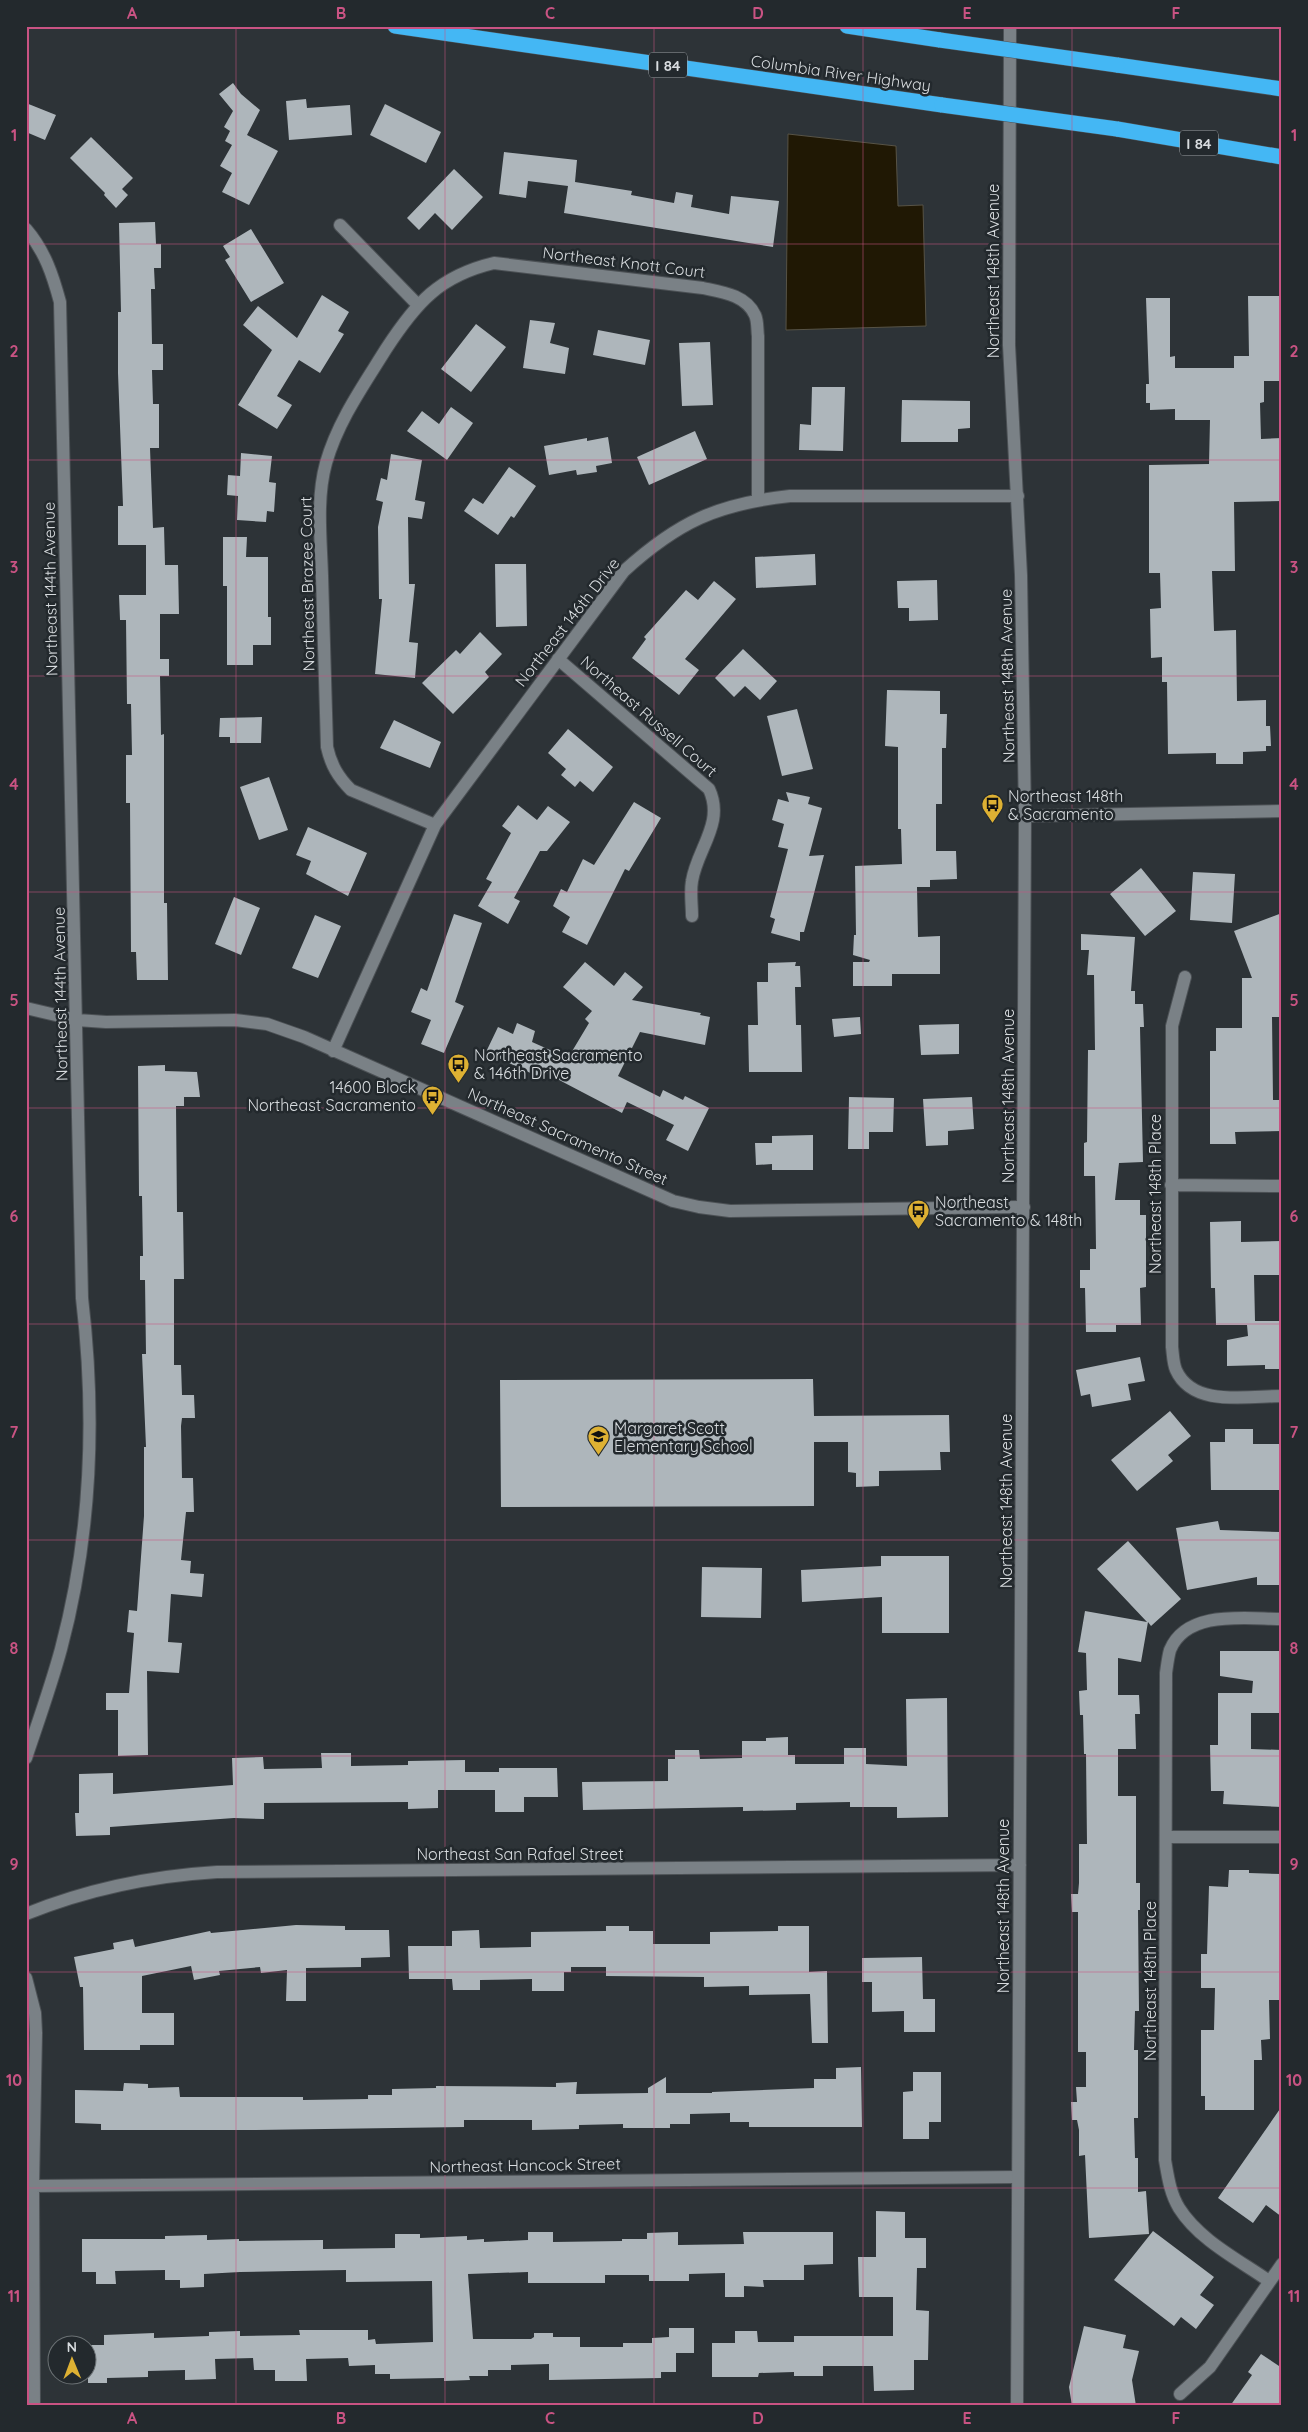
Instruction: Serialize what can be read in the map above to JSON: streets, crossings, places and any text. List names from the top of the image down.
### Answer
{
  "streets": {
    "highway": ["I 84", "Columbia River Highway"],
    "street": [
      "Northeast Knott Court",
      "Northeast 148th Avenue",
      "Northeast Brazee Court",
      "Northeast 144th Avenue",
      "Northeast 146th Drive",
      "Northeast Russell Court",
      "Northeast Sacramento Street",
      "Northeast 148th Place",
      "Northeast San Rafael Street",
      "Northeast Hancock Street"
    ]
  },
  "crossings": [
    ["Northeast Knott Court", "Northeast Brazee Court"],
    ["Northeast Knott Court", "Northeast 146th Drive"],
    ["Northeast 148th Avenue", "Northeast 146th Drive"],
    ["Northeast 148th Avenue", "Northeast Sacramento Street"],
    ["Northeast 148th Avenue", "Northeast San Rafael Street"],
    ["Northeast 148th Avenue", "Northeast Hancock Street"],
    ["Northeast Brazee Court", "Northeast 146th Drive"],
    ["Northeast 144th Avenue", "Northeast Sacramento Street"],
    ["Northeast 146th Drive", "Northeast Russell Court"],
    ["Northeast 146th Drive", "Northeast Sacramento Street"]
  ],
  "places": {
    "bus stop": [
      "Northeast 148th & Sacramento",
      "Northeast Sacramento & 146th Drive",
      "14600 Block Northeast Sacramento",
      "Northeast Sacramento & 148th"
    ],
    "school or university": ["Margaret Scott Elementary School"]
  },
  "north": "top",
  "grid": {
    "columns": [
      "A",
      "B",
      "C",
      "D",
      "E",
      "F"
    ],
    "rows": [
      "1",
      "2",
      "3",
      "4",
      "5",
      "6",
      "7",
      "8",
      "9",
      "10",
      "11"
    ]
  }
}
